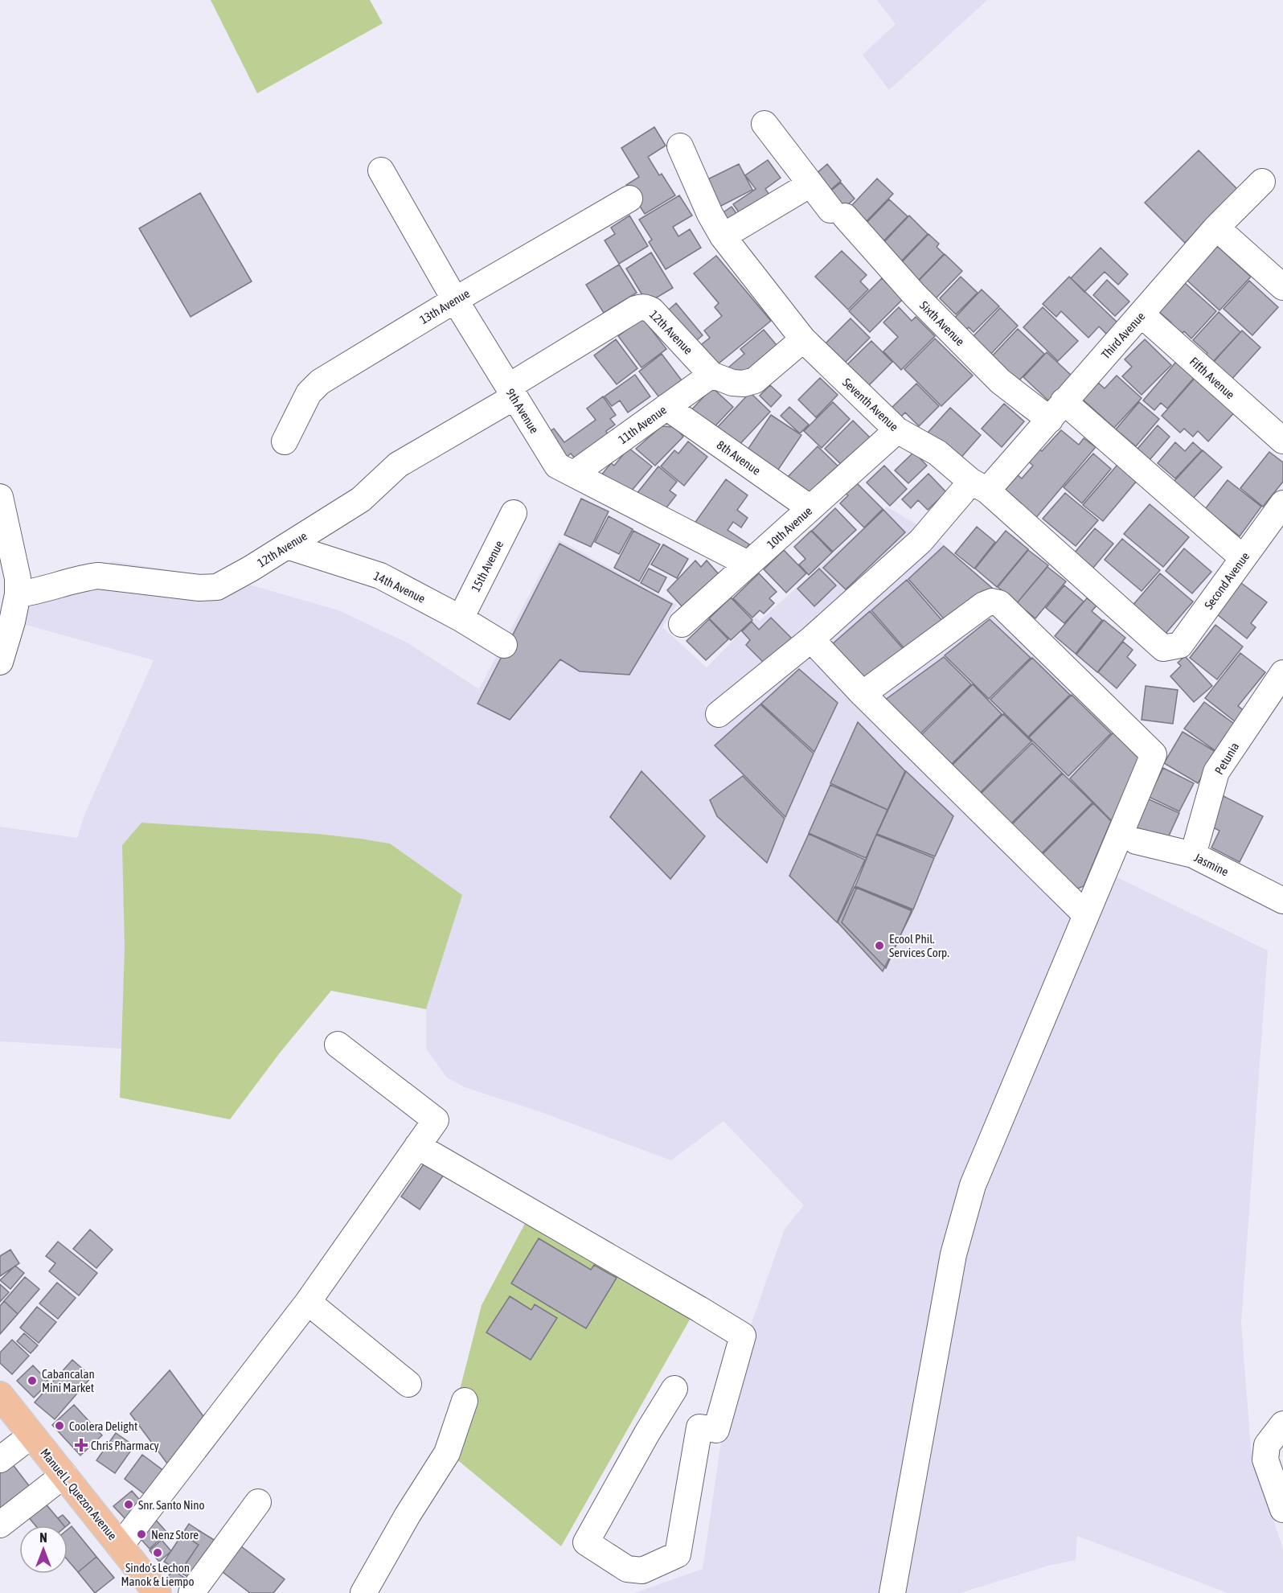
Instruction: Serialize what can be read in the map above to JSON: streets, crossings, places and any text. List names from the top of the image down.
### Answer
{
  "streets": {
    "main road": ["Manuel L. Quezon Avenue"],
    "street": [
      "13th Avenue",
      "Sixth Avenue",
      "12th Avenue",
      "Third Avenue",
      "Fifth Avenue",
      "Seventh Avenue",
      "9th Avenue",
      "11th Avenue",
      "8th Avenue",
      "10th Avenue",
      "15th Avenue",
      "Second Avenue",
      "14th Avenue",
      "Petunia",
      "Jasmine"
    ]
  },
  "crossings": [
    ["13th Avenue", "9th Avenue"],
    ["Sixth Avenue", "Third Avenue"],
    ["Sixth Avenue", "Second Avenue"],
    ["12th Avenue", "Seventh Avenue"],
    ["12th Avenue", "9th Avenue"],
    ["12th Avenue", "11th Avenue"],
    ["12th Avenue", "14th Avenue"],
    ["Third Avenue", "Fifth Avenue"],
    ["Third Avenue", "Seventh Avenue"],
    ["Seventh Avenue", "10th Avenue"],
    ["Seventh Avenue", "Second Avenue"],
    ["9th Avenue", "11th Avenue"],
    ["9th Avenue", "10th Avenue"],
    ["11th Avenue", "8th Avenue"],
    ["8th Avenue", "10th Avenue"],
    ["15th Avenue", "14th Avenue"],
    ["Petunia", "Jasmine"]
  ],
  "places": {
    "other": [
      "Ecool Phil. Services Corp.",
      "Cabancalan Mini Market",
      "Coolera Delight",
      "Snr. Santo Nino",
      "Nenz Store",
      "Sindo's Lechon Manok & Liempo"
    ],
    "health": ["Chris Pharmacy"]
  },
  "north": "top"
}
